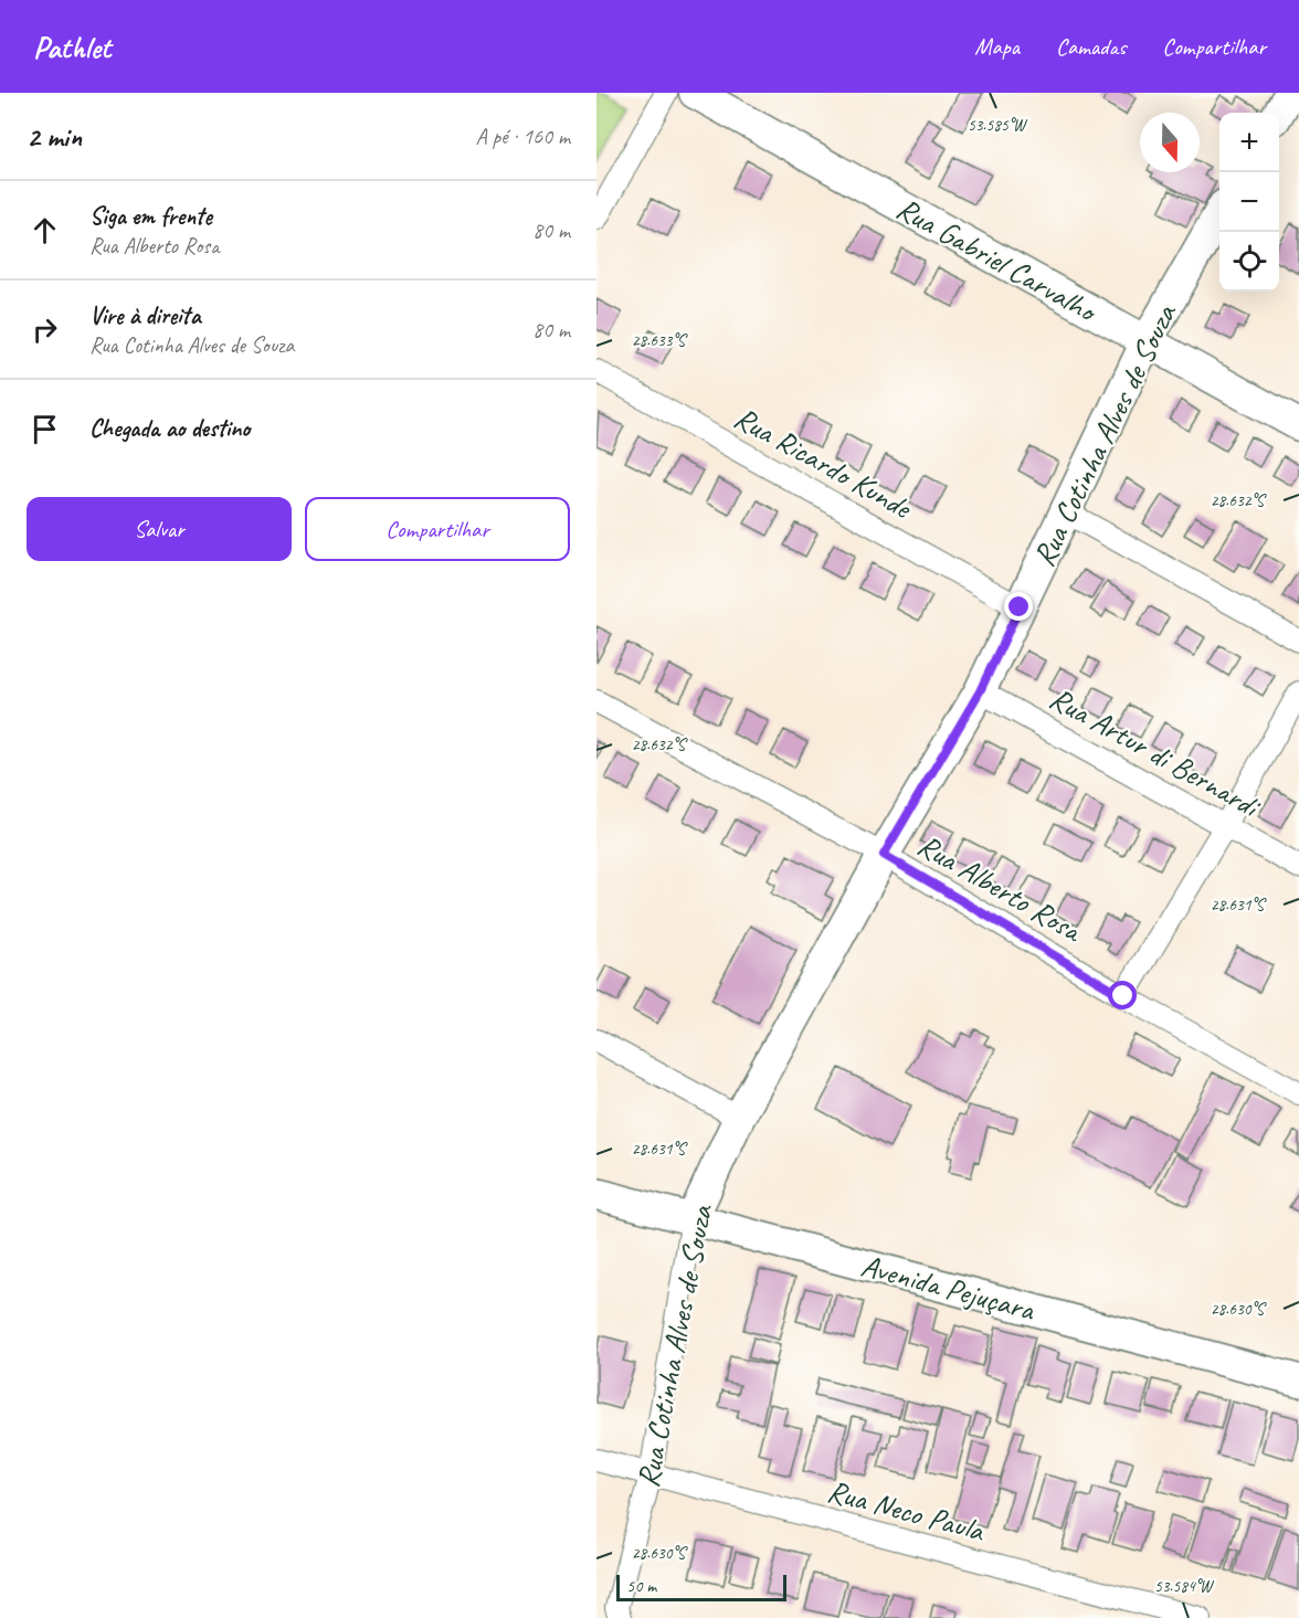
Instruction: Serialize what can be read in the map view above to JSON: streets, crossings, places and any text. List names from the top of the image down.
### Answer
{
  "streets": {
    "street": [
      "Rua Gabriel Carvalho",
      "Rua Cotinha Alves de Souza",
      "Rua Ricardo Kunde",
      "Rua Artur di Bernardi",
      "Rua Alberto Rosa",
      "Avenida Pejuçara",
      "Rua Neco Paula"
    ]
  },
  "crossings": [
    ["Rua Gabriel Carvalho", "Rua Cotinha Alves de Souza"],
    ["Rua Cotinha Alves de Souza", "Rua Ricardo Kunde"],
    ["Rua Cotinha Alves de Souza", "Rua Artur di Bernardi"],
    ["Rua Cotinha Alves de Souza", "Rua Alberto Rosa"],
    ["Rua Cotinha Alves de Souza", "Avenida Pejuçara"],
    ["Rua Cotinha Alves de Souza", "Rua Neco Paula"]
  ],
  "scale_bar": "50 m",
  "north": "bottom",
  "page": {
    "header": "Pathlet",
    "nav": ["Mapa", "Camadas", "Compartilhar"],
    "heading": ["2 min", "A pé · 160 m"],
    "map_buttons": ["+", "−"],
    "list": [
      ["Siga em frente", "Rua Alberto Rosa", "80 m"],
      ["Vire à direita", "Rua Cotinha Alves de Souza", "80 m"],
      "Chegada ao destino"
    ],
    "buttons": ["Salvar", "Compartilhar"],
    "scale": "50 m"
  },
  "coordinates": [
    "53.585°W",
    "28.633°S",
    "28.632°S",
    "28.631°S",
    "28.630°S",
    "53.584°W"
  ]
}
